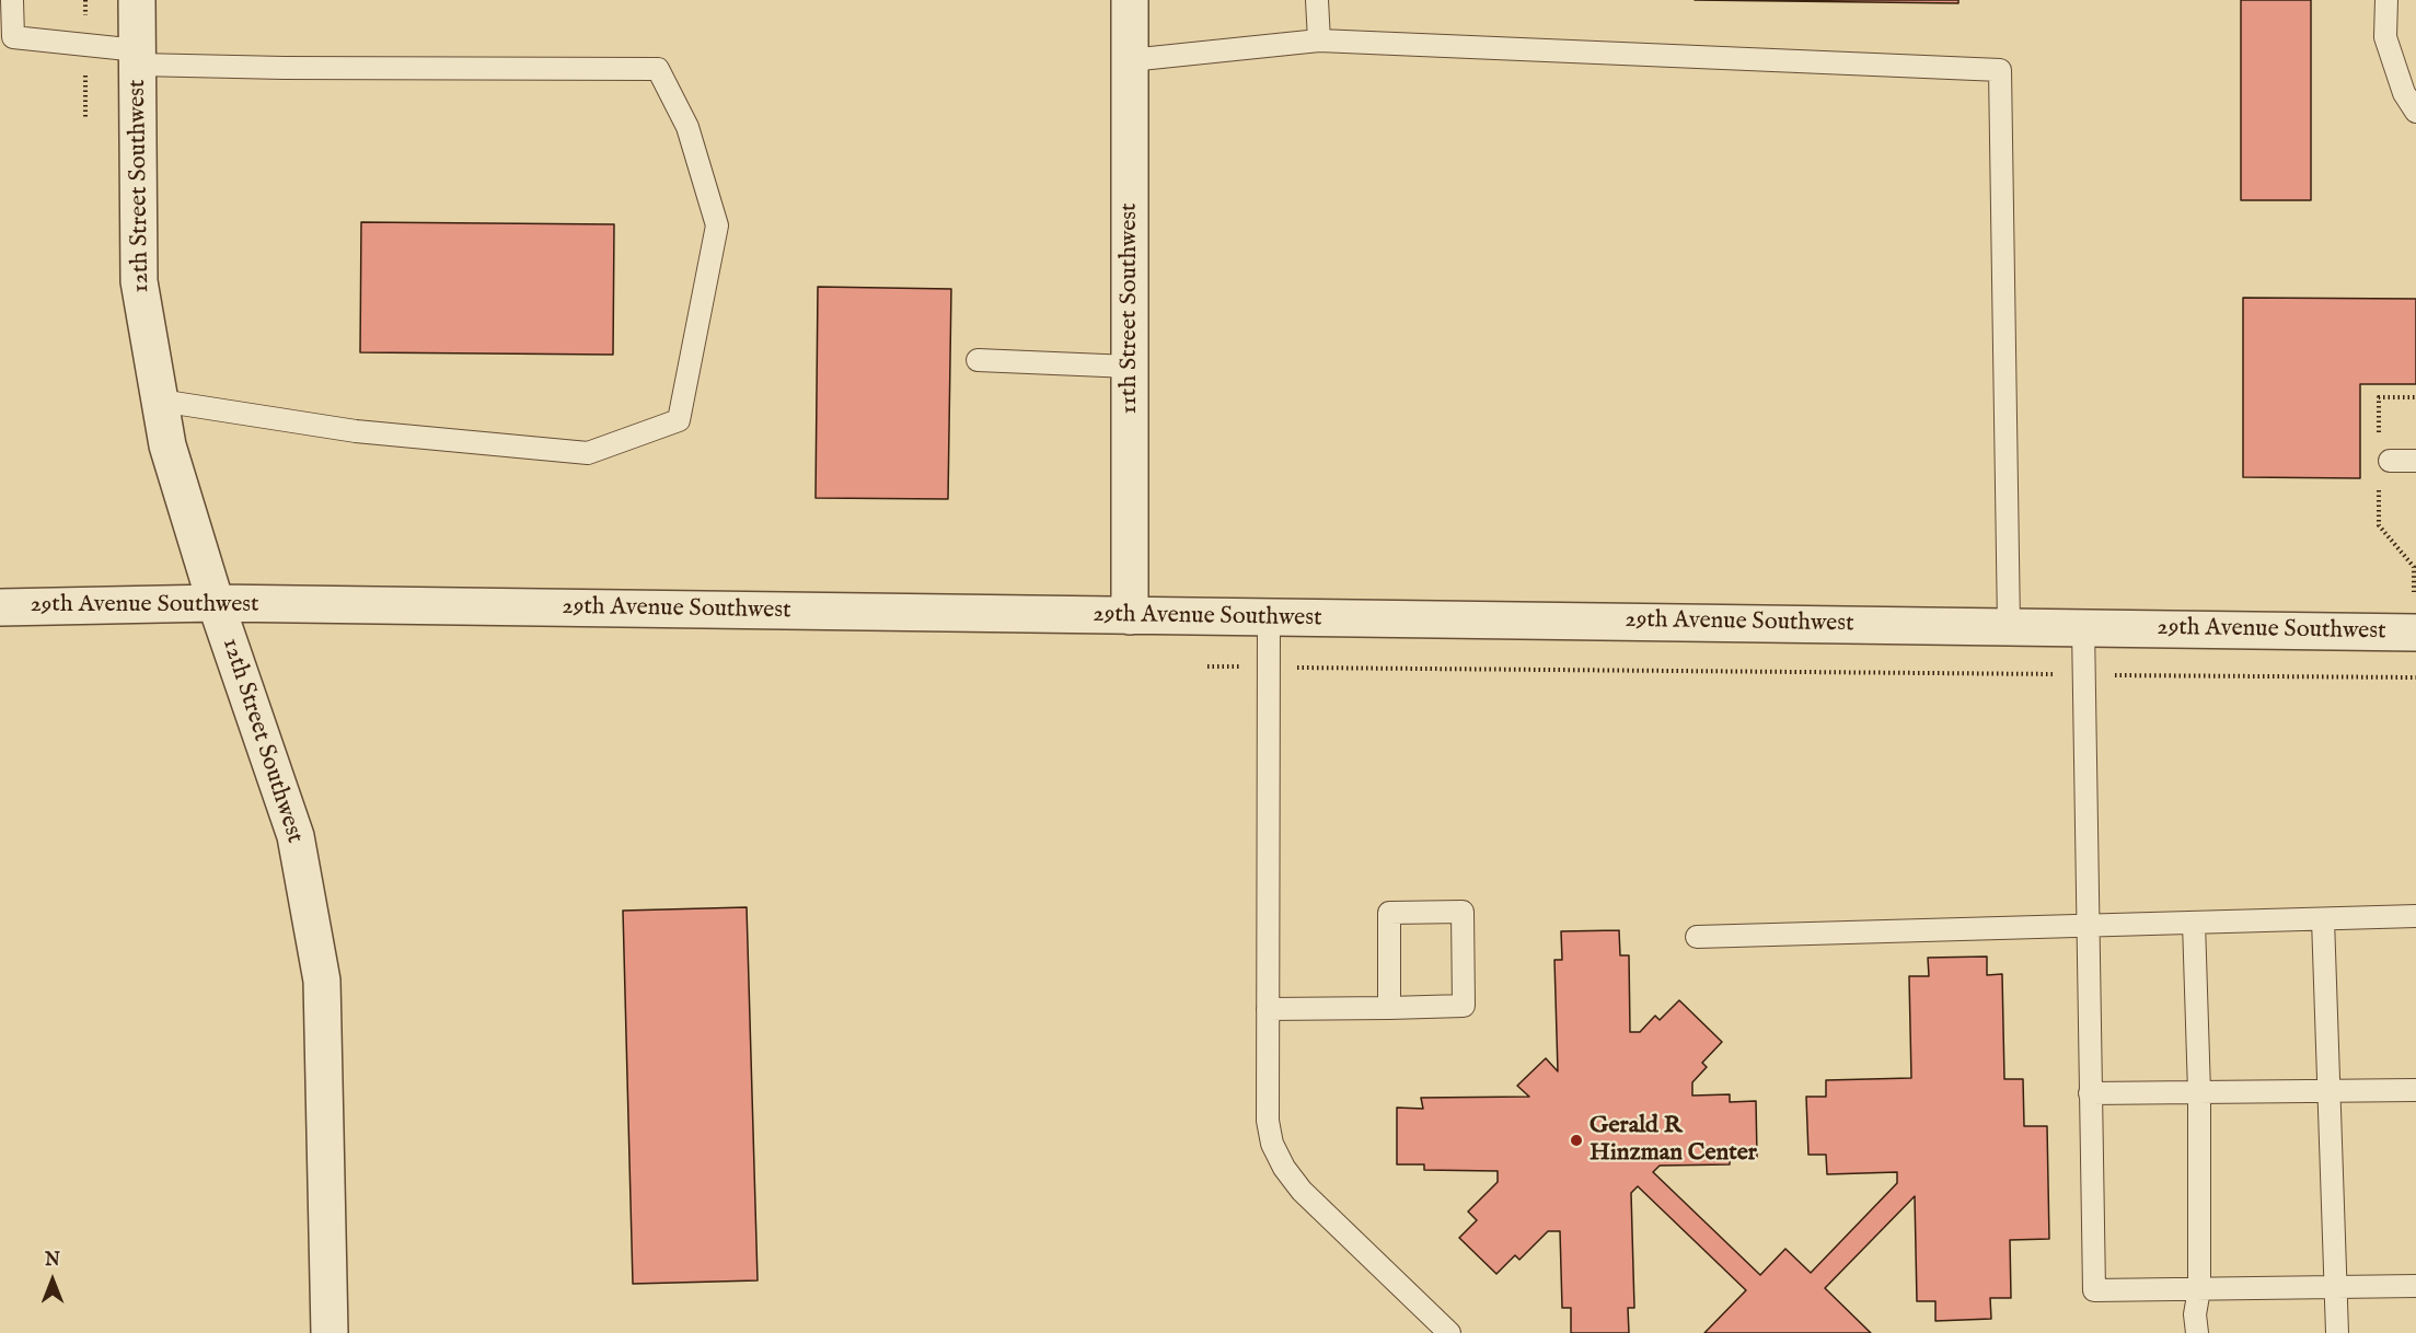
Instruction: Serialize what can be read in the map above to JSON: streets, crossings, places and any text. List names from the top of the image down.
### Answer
{
  "streets": {
    "street": ["12th Street Southwest", "11th Street Southwest", "29th Avenue Southwest"]
  },
  "crossings": [
    ["12th Street Southwest", "29th Avenue Southwest"],
    ["11th Street Southwest", "29th Avenue Southwest"]
  ],
  "places": ["Gerald R Hinzman Center"],
  "north": "top"
}
